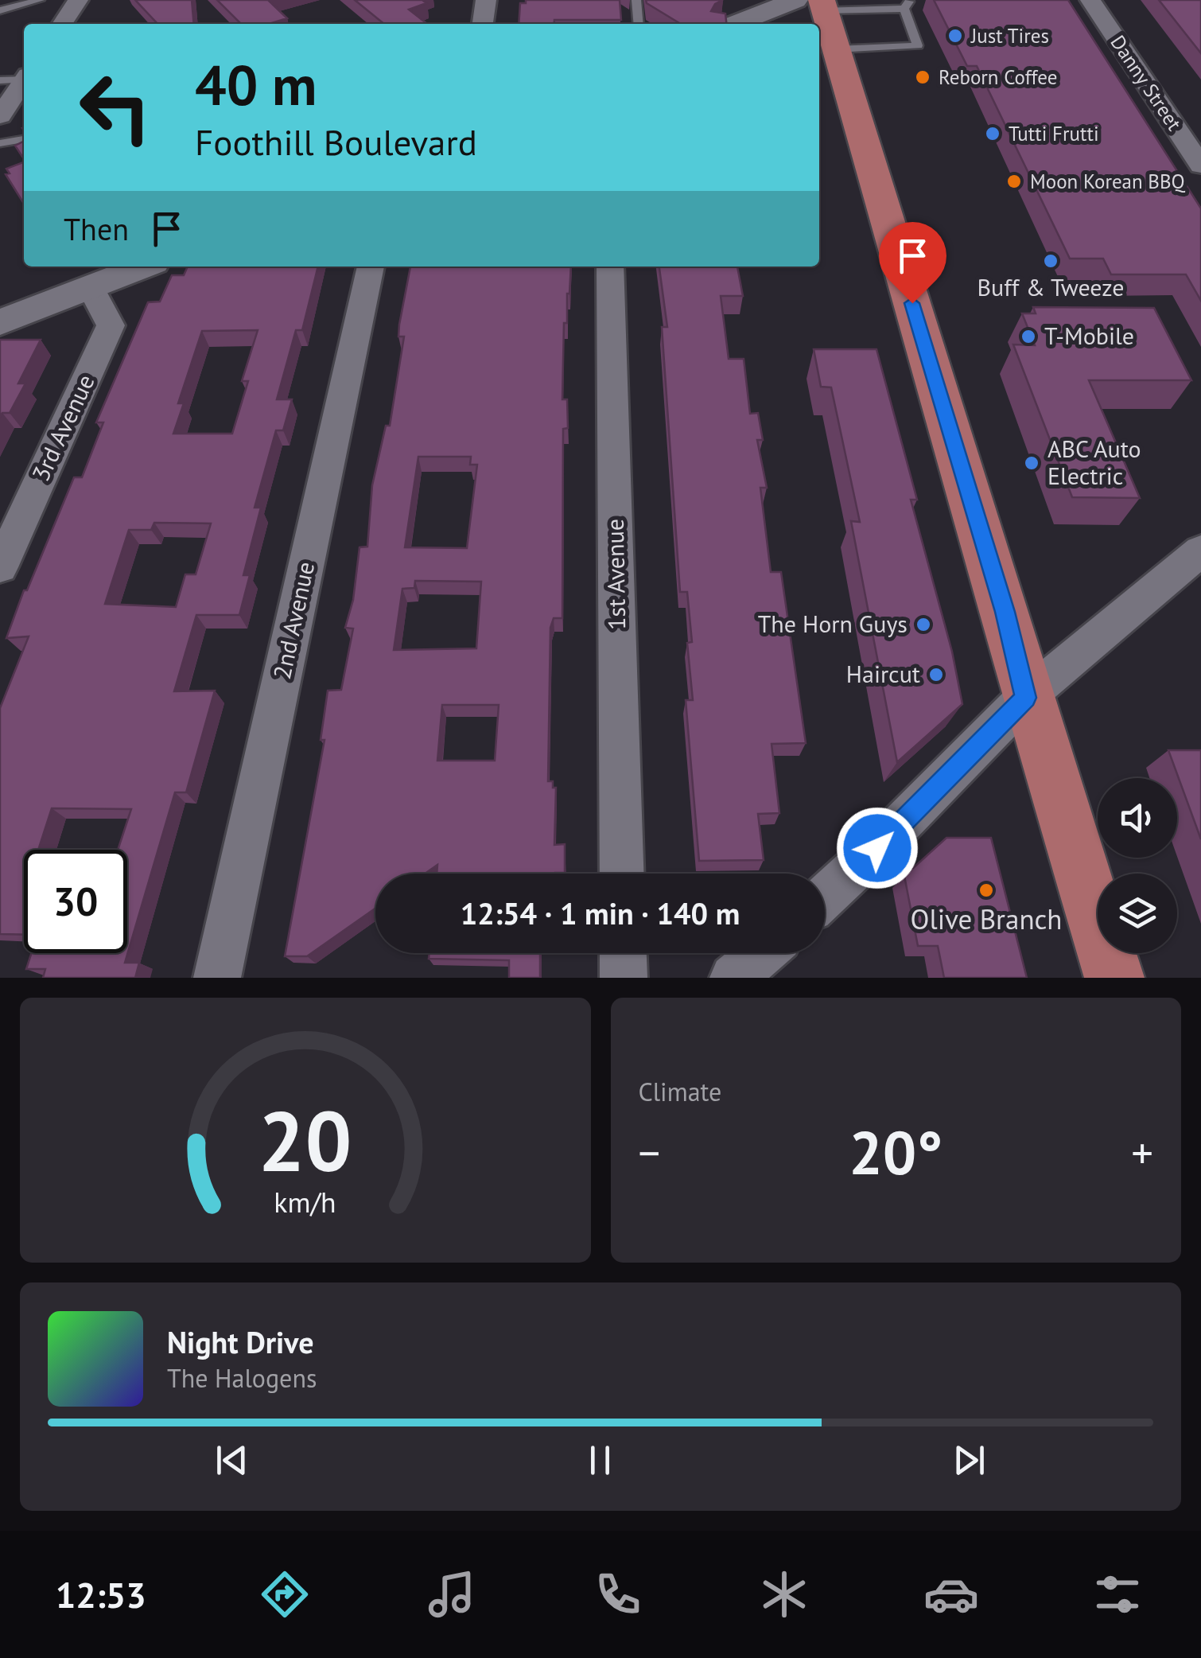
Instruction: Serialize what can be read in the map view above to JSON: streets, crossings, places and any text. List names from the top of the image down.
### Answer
{
  "streets": {
    "street": [
      "Danny Street",
      "3rd Avenue",
      "1st Avenue",
      "2nd Avenue"
    ]
  },
  "places": [
    "Just Tires",
    "Reborn Coffee",
    "Tutti Frutti",
    "Moon Korean BBQ",
    "Buff & Tweeze",
    "T-Mobile",
    "ABC Auto Electric",
    "The Horn Guys",
    "Haircut",
    "Olive Branch"
  ],
  "page": {
    "turn": ["40 m", "Foothill Boulevard"],
    "then": "Then",
    "limit": "30",
    "trip": "12:54 · 1 min · 140 m",
    "tile": "Climate",
    "heat": ["−", "20°", "+"],
    "song": ["Night Drive", "The Halogens"],
    "tabs": "12:53",
    "gauge": ["20", "km/h"]
  }
}
